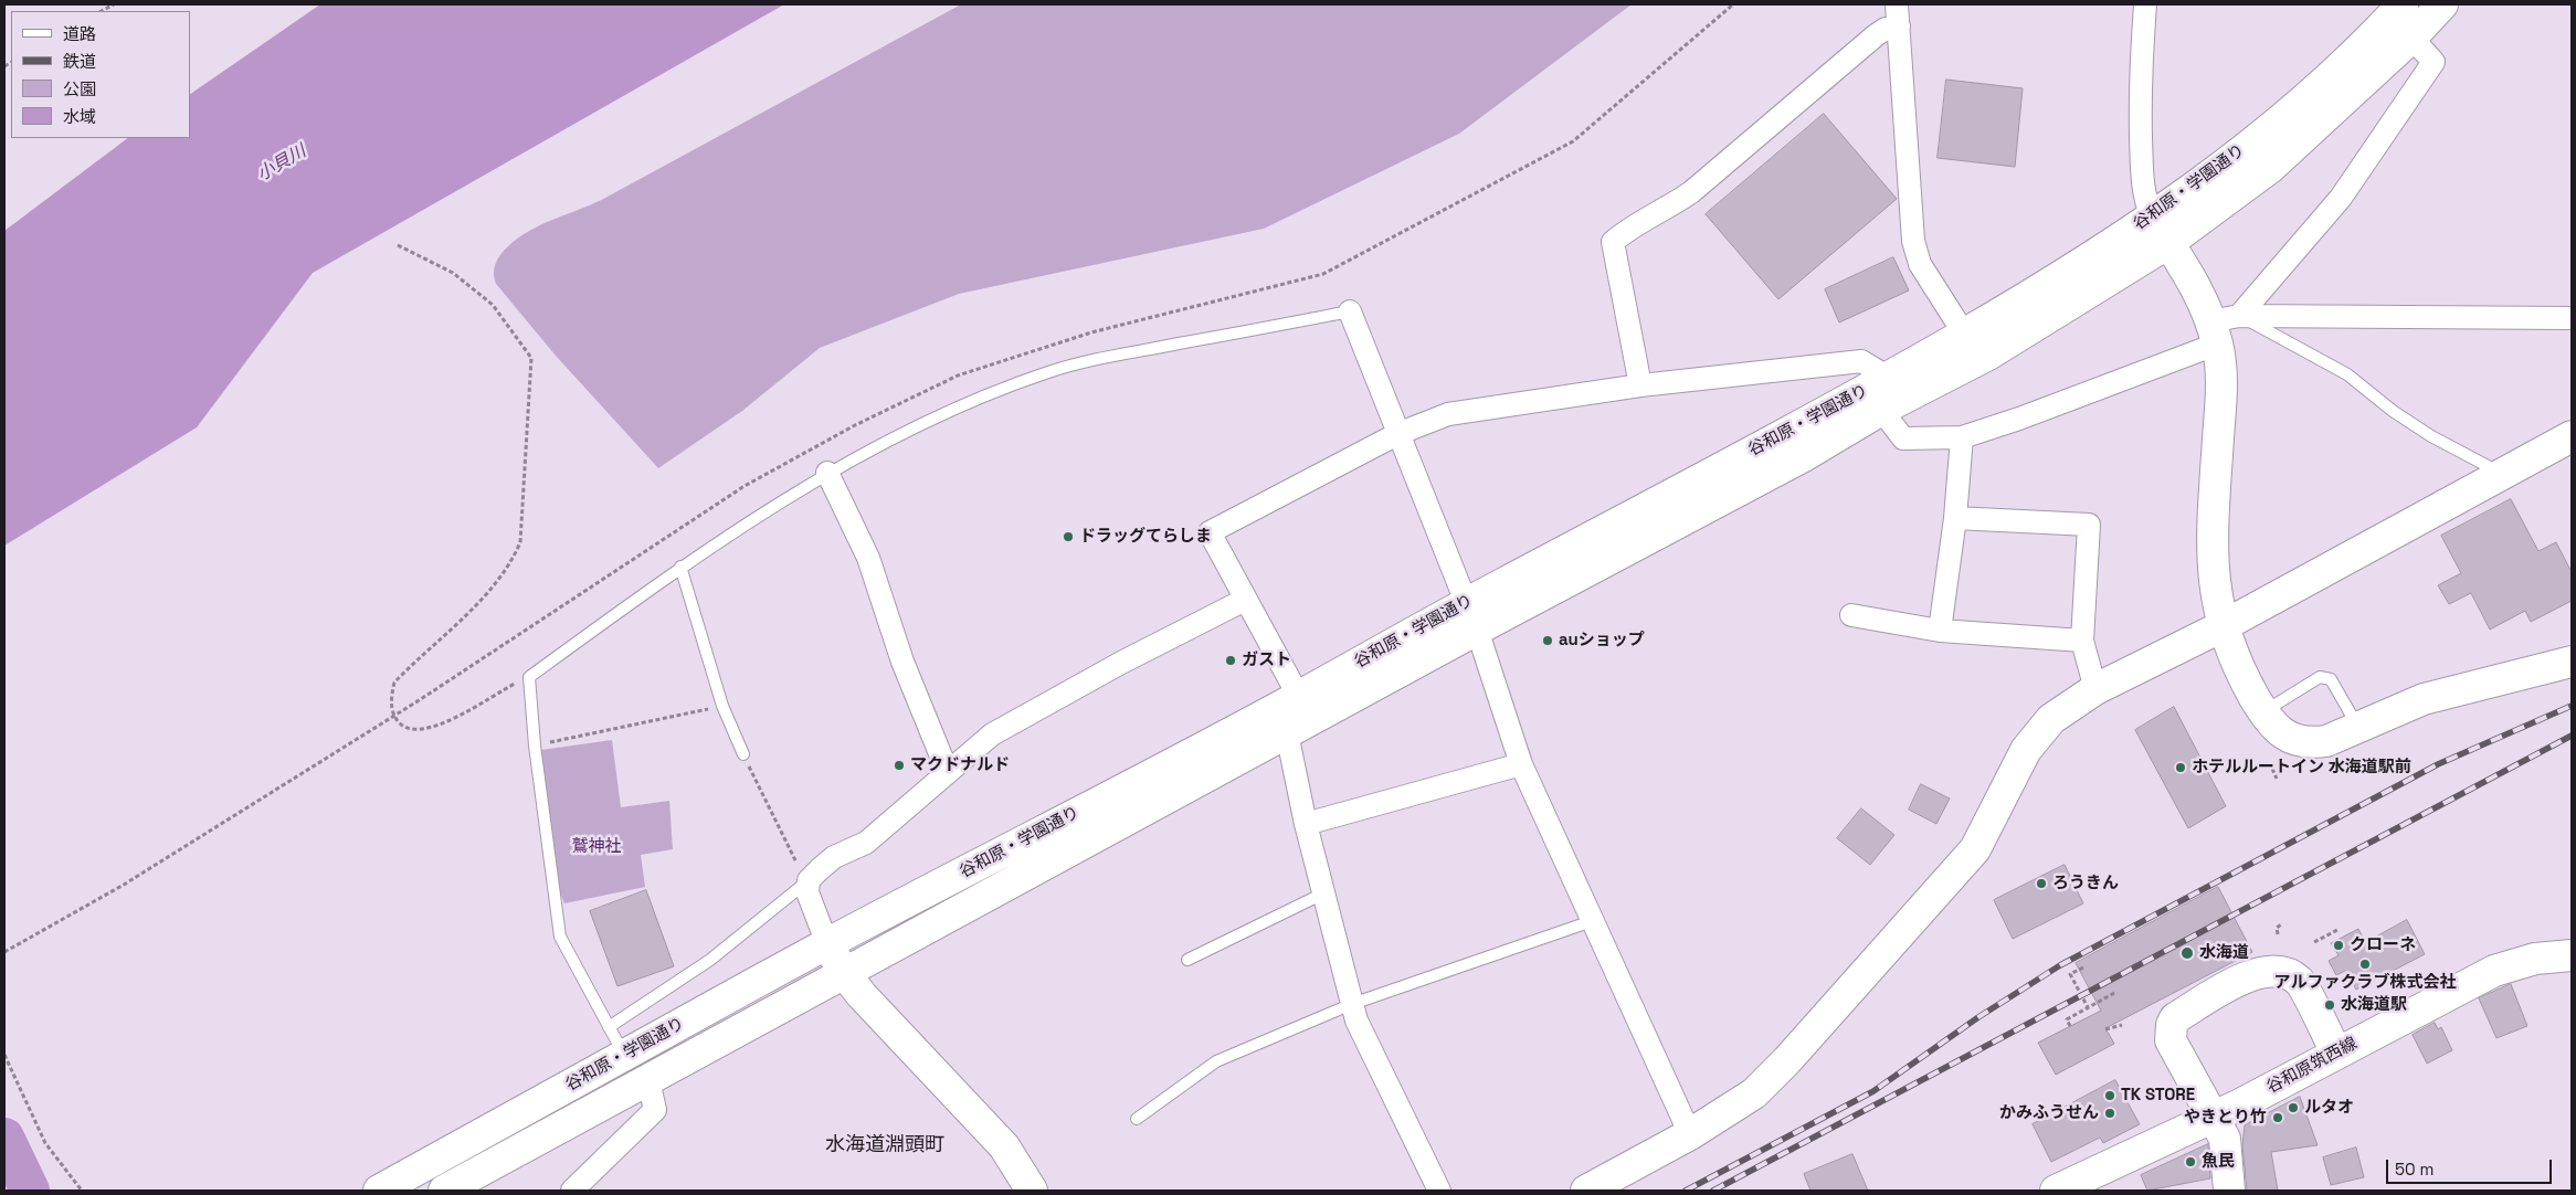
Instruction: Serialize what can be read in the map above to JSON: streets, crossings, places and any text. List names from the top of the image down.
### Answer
{
  "streets": {
    "main road": ["谷和原・学園通り", "谷和原筑西線"]
  },
  "districts": ["水海道淵頭町"],
  "water": ["小貝川"],
  "parks": ["鷲神社"],
  "places": [
    "ドラッグてらしま",
    "auショップ",
    "ガスト",
    "マクドナルド",
    "ホテルルートイン 水海道駅前",
    "ろうきん",
    "クローネ",
    "水海道",
    "アルファクラブ株式会社",
    "水海道駅",
    "TK STORE",
    "ルタオ",
    "かみふうせん",
    "やきとり竹",
    "魚民"
  ],
  "legend": [
    "道路",
    "鉄道",
    "公園",
    "水域"
  ],
  "scale_bar": "50 m"
}
